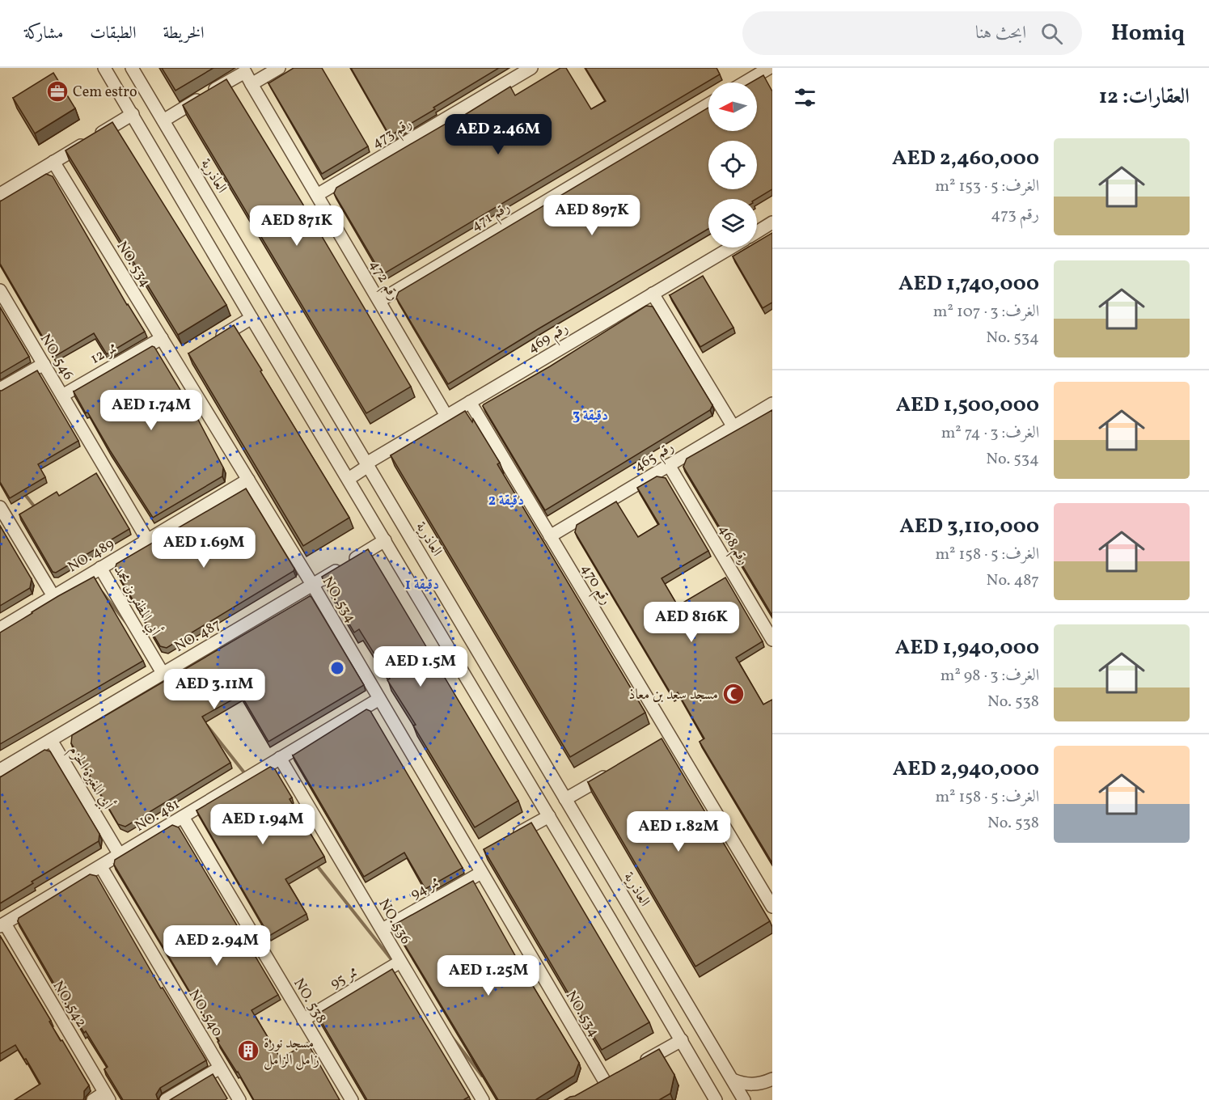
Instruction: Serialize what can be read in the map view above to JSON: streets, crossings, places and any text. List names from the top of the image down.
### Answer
{
  "streets": {
    "street": [
      "رقم 473",
      "العاذرية",
      "رقم 471",
      "NO. 534",
      "رقم 472",
      "رقم 469",
      "ممر 12",
      "NO. 546",
      "رقم 465",
      "رقم 468",
      "NO. 489",
      "رقم 470",
      "أبي المظفر بن محمد",
      "NO. 487",
      "أبي المغيرة الحزم",
      "NO. 481",
      "ممر 94",
      "NO. 536",
      "ممر 95",
      "NO. 538",
      "NO. 542",
      "NO. 540"
    ]
  },
  "crossings": [
    ["رقم 473", "رقم 472"],
    ["العاذرية", "رقم 469"],
    ["رقم 471", "رقم 472"],
    ["NO. 534", "ممر 12"],
    ["NO. 534", "NO. 489"],
    ["NO. 534", "NO. 487"],
    ["NO. 534", "NO. 481"],
    ["NO. 534", "ممر 94"],
    ["رقم 472", "رقم 469"],
    ["رقم 469", "رقم 470"],
    ["ممر 12", "NO. 546"],
    ["NO. 546", "NO. 489"],
    ["رقم 465", "رقم 468"],
    ["رقم 465", "رقم 470"],
    ["NO. 489", "أبي المظفر بن محمد"],
    ["أبي المظفر بن محمد", "NO. 487"],
    ["NO. 487", "أبي المغيرة الحزم"],
    ["أبي المغيرة الحزم", "NO. 481"],
    ["NO. 481", "NO. 536"],
    ["NO. 481", "NO. 538"],
    ["NO. 481", "NO. 542"],
    ["NO. 481", "NO. 540"],
    ["ممر 94", "NO. 536"],
    ["NO. 536", "ممر 95"],
    ["ممر 95", "NO. 538"]
  ],
  "places": {
    "office": ["Cem estro"],
    "mosque": ["مسجد سعد بن معاذ"],
    "building": ["مسجد نورة زامل الزامل"]
  },
  "north": "left",
  "page": {
    "header": "Homiq",
    "search": "ابحث هنا",
    "nav": ["الخريطة", "الطبقات", "مشاركة"],
    "heading": "العقارات: 12",
    "price": [
      "AED 2.46M",
      "AED 897K",
      "AED 871K",
      "AED 1.74M",
      "AED 1.69M",
      "AED 816K",
      "AED 1.5M",
      "AED 3.11M",
      "AED 1.94M",
      "AED 1.82M",
      "AED 2.94M",
      "AED 1.25M"
    ],
    "list": [
      {
        "name": "AED 2,460,000",
        "note": "الغرف: 5 · 153 m² · رقم 473"
      },
      {
        "name": "AED 1,740,000",
        "note": "الغرف: 3 · 107 m² · No. 534"
      },
      {
        "name": "AED 1,500,000",
        "note": "الغرف: 3 · 74 m² · No. 534"
      },
      {
        "name": "AED 3,110,000",
        "note": "الغرف: 5 · 158 m² · No. 487"
      },
      {
        "name": "AED 1,940,000",
        "note": "الغرف: 3 · 98 m² · No. 538"
      },
      {
        "name": "AED 2,940,000",
        "note": "الغرف: 5 · 158 m² · No. 538"
      }
    ]
  },
  "rings": ["3 دقيقة", "2 دقيقة", "1 دقيقة"]
}
